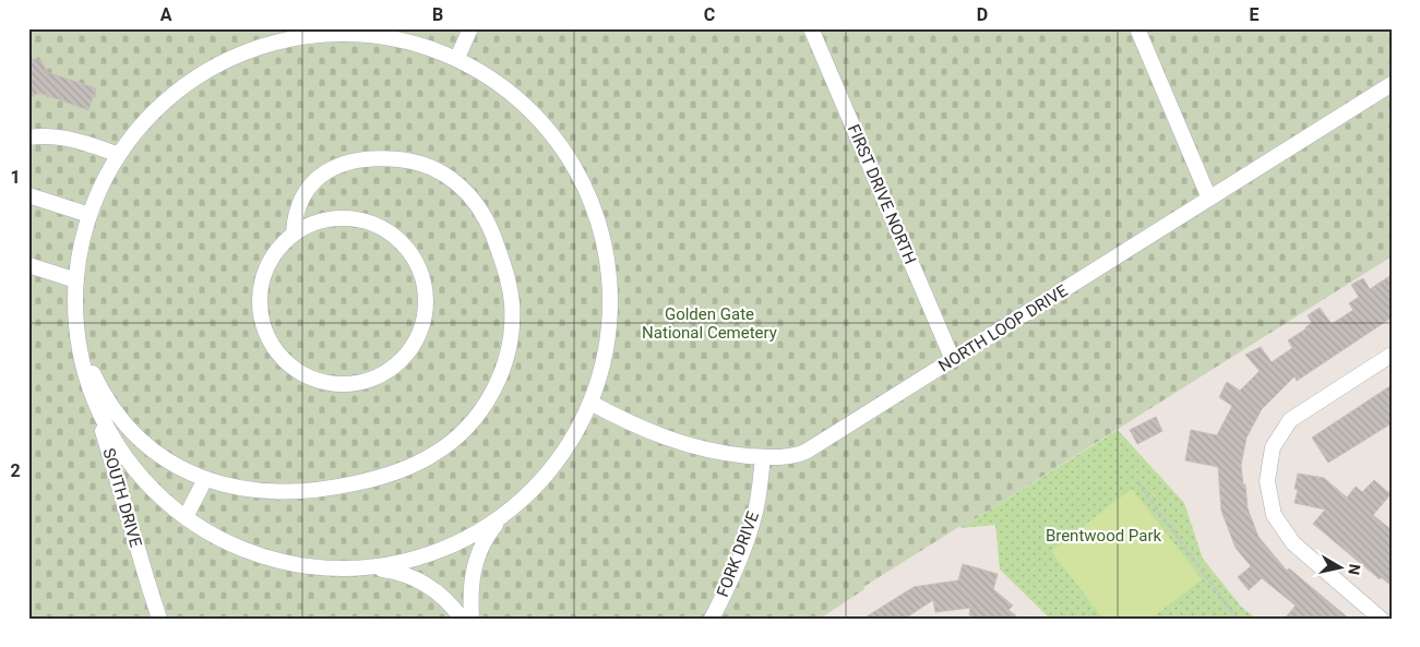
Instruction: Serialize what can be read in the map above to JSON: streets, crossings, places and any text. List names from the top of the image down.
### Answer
{
  "streets": {
    "street": [
      "FIRST DRIVE NORTH",
      "NORTH LOOP DRIVE",
      "SOUTH DRIVE",
      "FORK DRIVE"
    ]
  },
  "crossings": [
    ["FIRST DRIVE NORTH", "NORTH LOOP DRIVE"],
    ["NORTH LOOP DRIVE", "FORK DRIVE"]
  ],
  "parks": ["Golden Gate National Cemetery", "Brentwood Park"],
  "north": "right",
  "grid": {
    "columns": [
      "A",
      "B",
      "C",
      "D",
      "E"
    ],
    "rows": ["1", "2"]
  }
}
